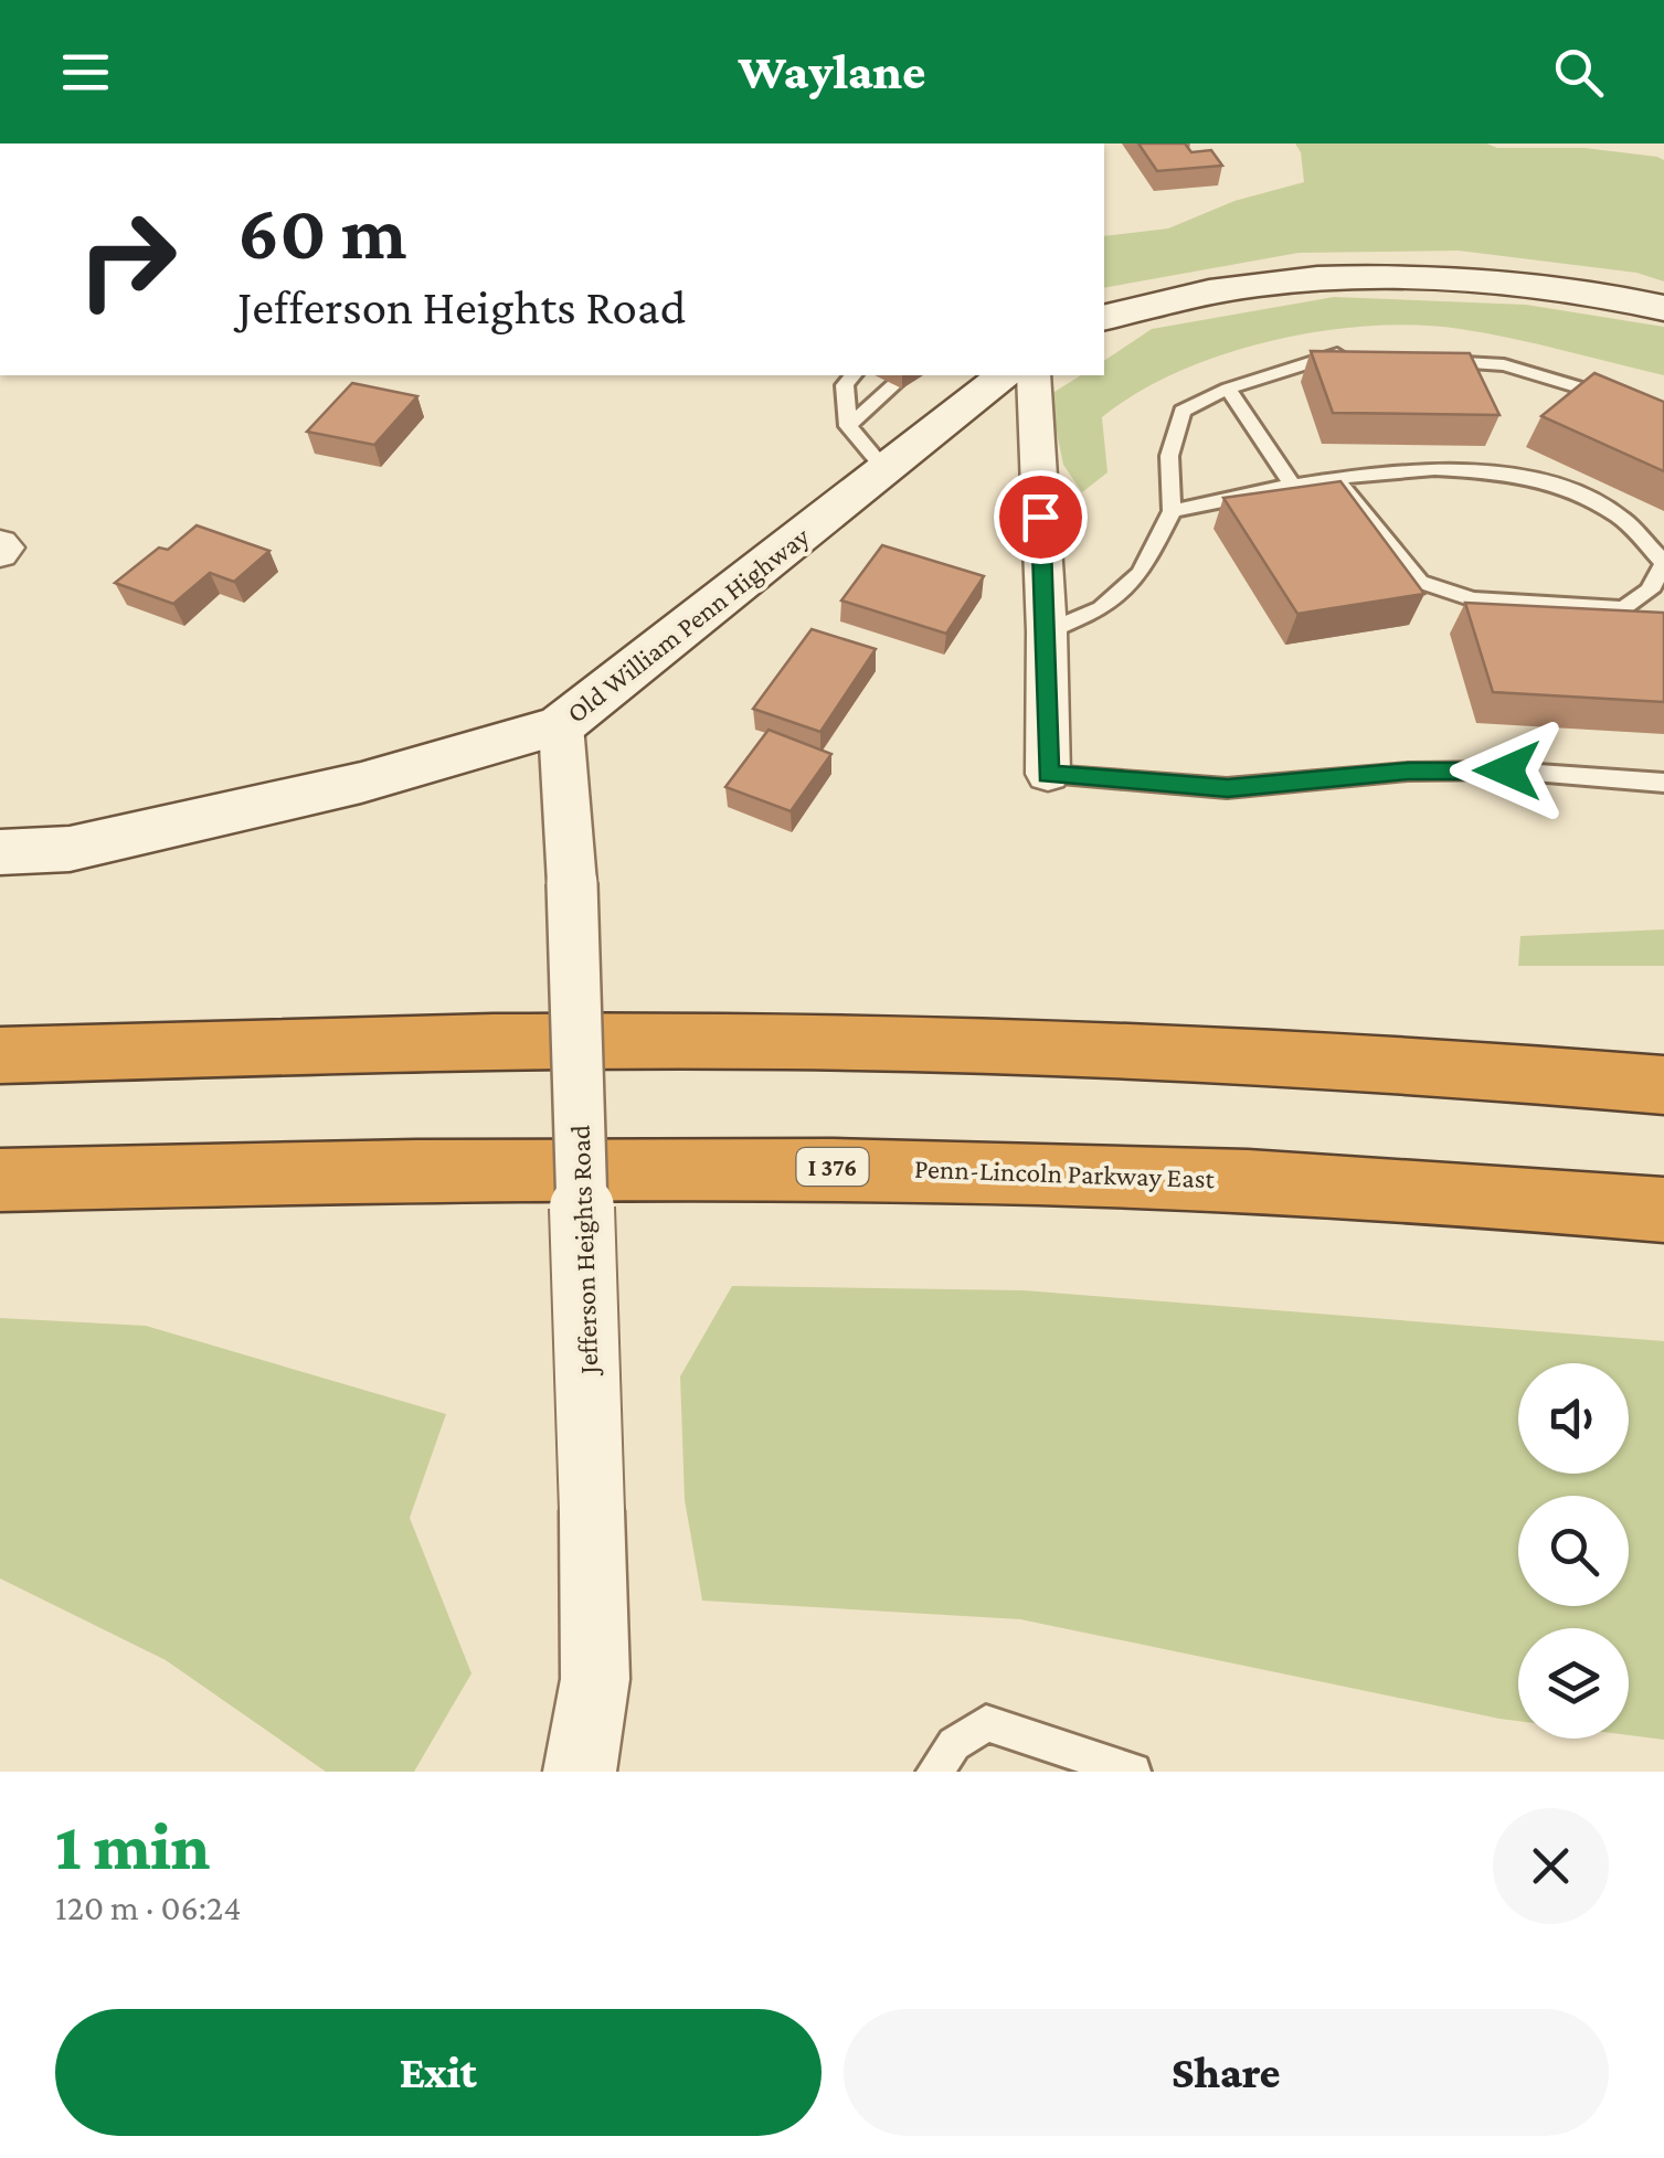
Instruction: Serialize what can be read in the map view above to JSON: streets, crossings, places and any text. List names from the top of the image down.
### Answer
{
  "streets": {
    "highway": ["I 376", "Penn-Lincoln Parkway East"],
    "main road": ["Old William Penn Highway"],
    "street": ["Jefferson Heights Road"]
  },
  "crossings": [
    ["Old William Penn Highway", "Jefferson Heights Road"]
  ],
  "page": {
    "header": "Waylane",
    "turn": ["60 m", "Jefferson Heights Road"],
    "heading": ["1 min", "120 m · 06:24"],
    "buttons": ["Exit", "Share"]
  }
}
